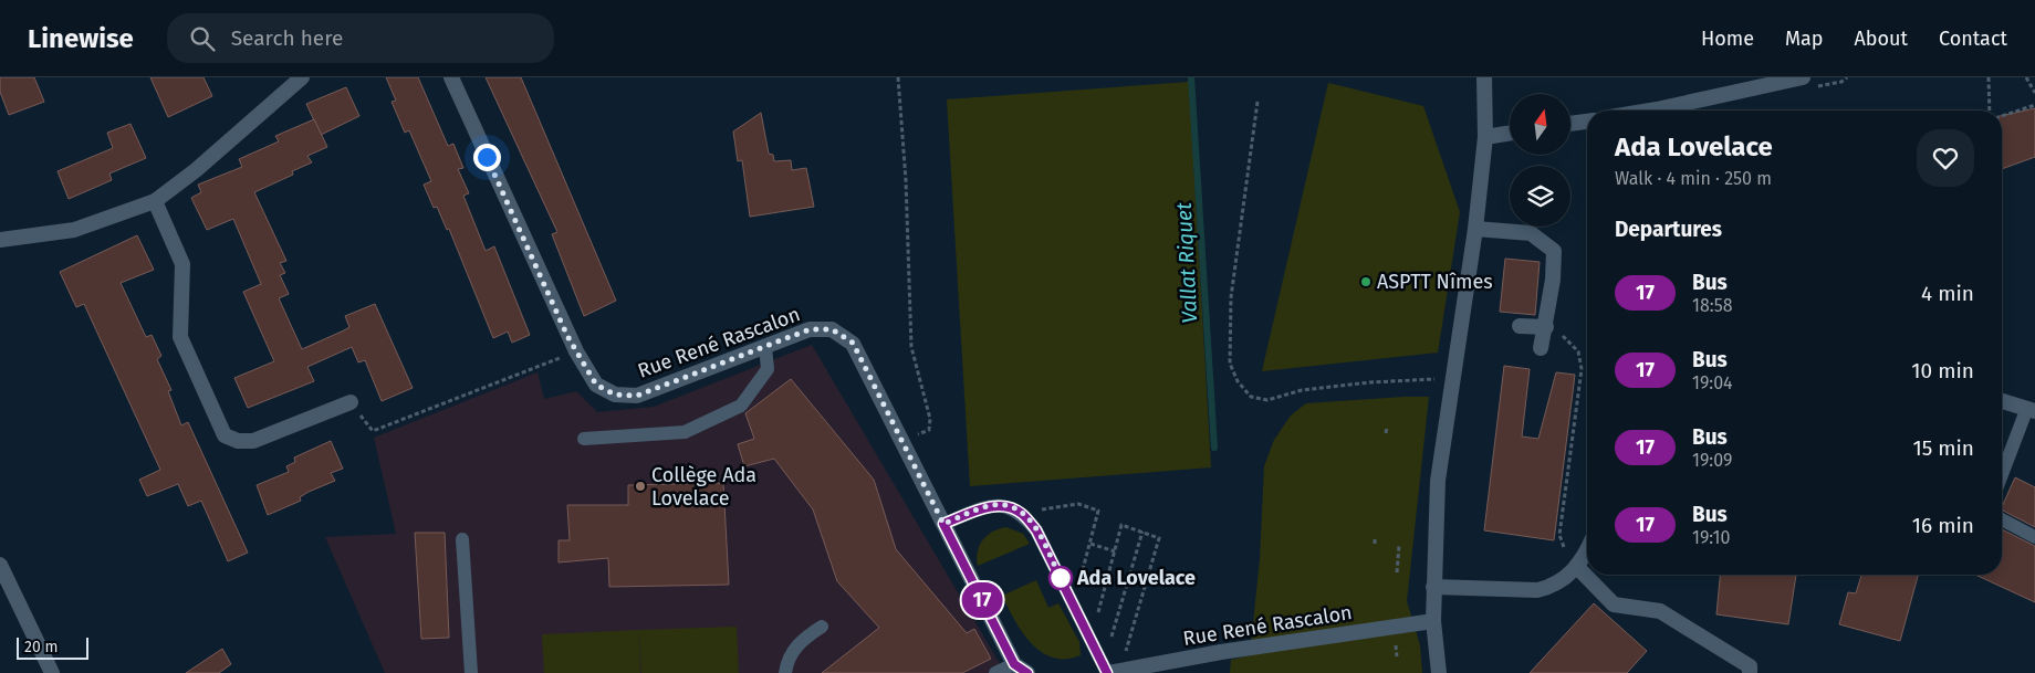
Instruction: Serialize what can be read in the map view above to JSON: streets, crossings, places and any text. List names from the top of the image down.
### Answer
{
  "streets": {
    "street": ["Rue René Rascalon"]
  },
  "water": ["Vallat Riquet"],
  "places": ["ASPTT Nîmes", "Collège Ada Lovelace", "Ada Lovelace"],
  "lines": ["bus line 17"],
  "scale_bar": "20 m",
  "north": "top",
  "page": {
    "header": "Linewise",
    "search": "Search here",
    "nav": [
      "Home",
      "Map",
      "About",
      "Contact"
    ],
    "on_map": "17",
    "heading": [
      ["Ada Lovelace", "Walk · 4 min · 250 m"],
      "Departures"
    ],
    "list": [
      {
        "mark": "17",
        "name": "Bus",
        "note": "18:58",
        "value": "4 min"
      },
      {
        "mark": "17",
        "name": "Bus",
        "note": "19:04",
        "value": "10 min"
      },
      {
        "mark": "17",
        "name": "Bus",
        "note": "19:09",
        "value": "15 min"
      },
      {
        "mark": "17",
        "name": "Bus",
        "note": "19:10",
        "value": "16 min"
      }
    ],
    "scale": "20 m"
  }
}
